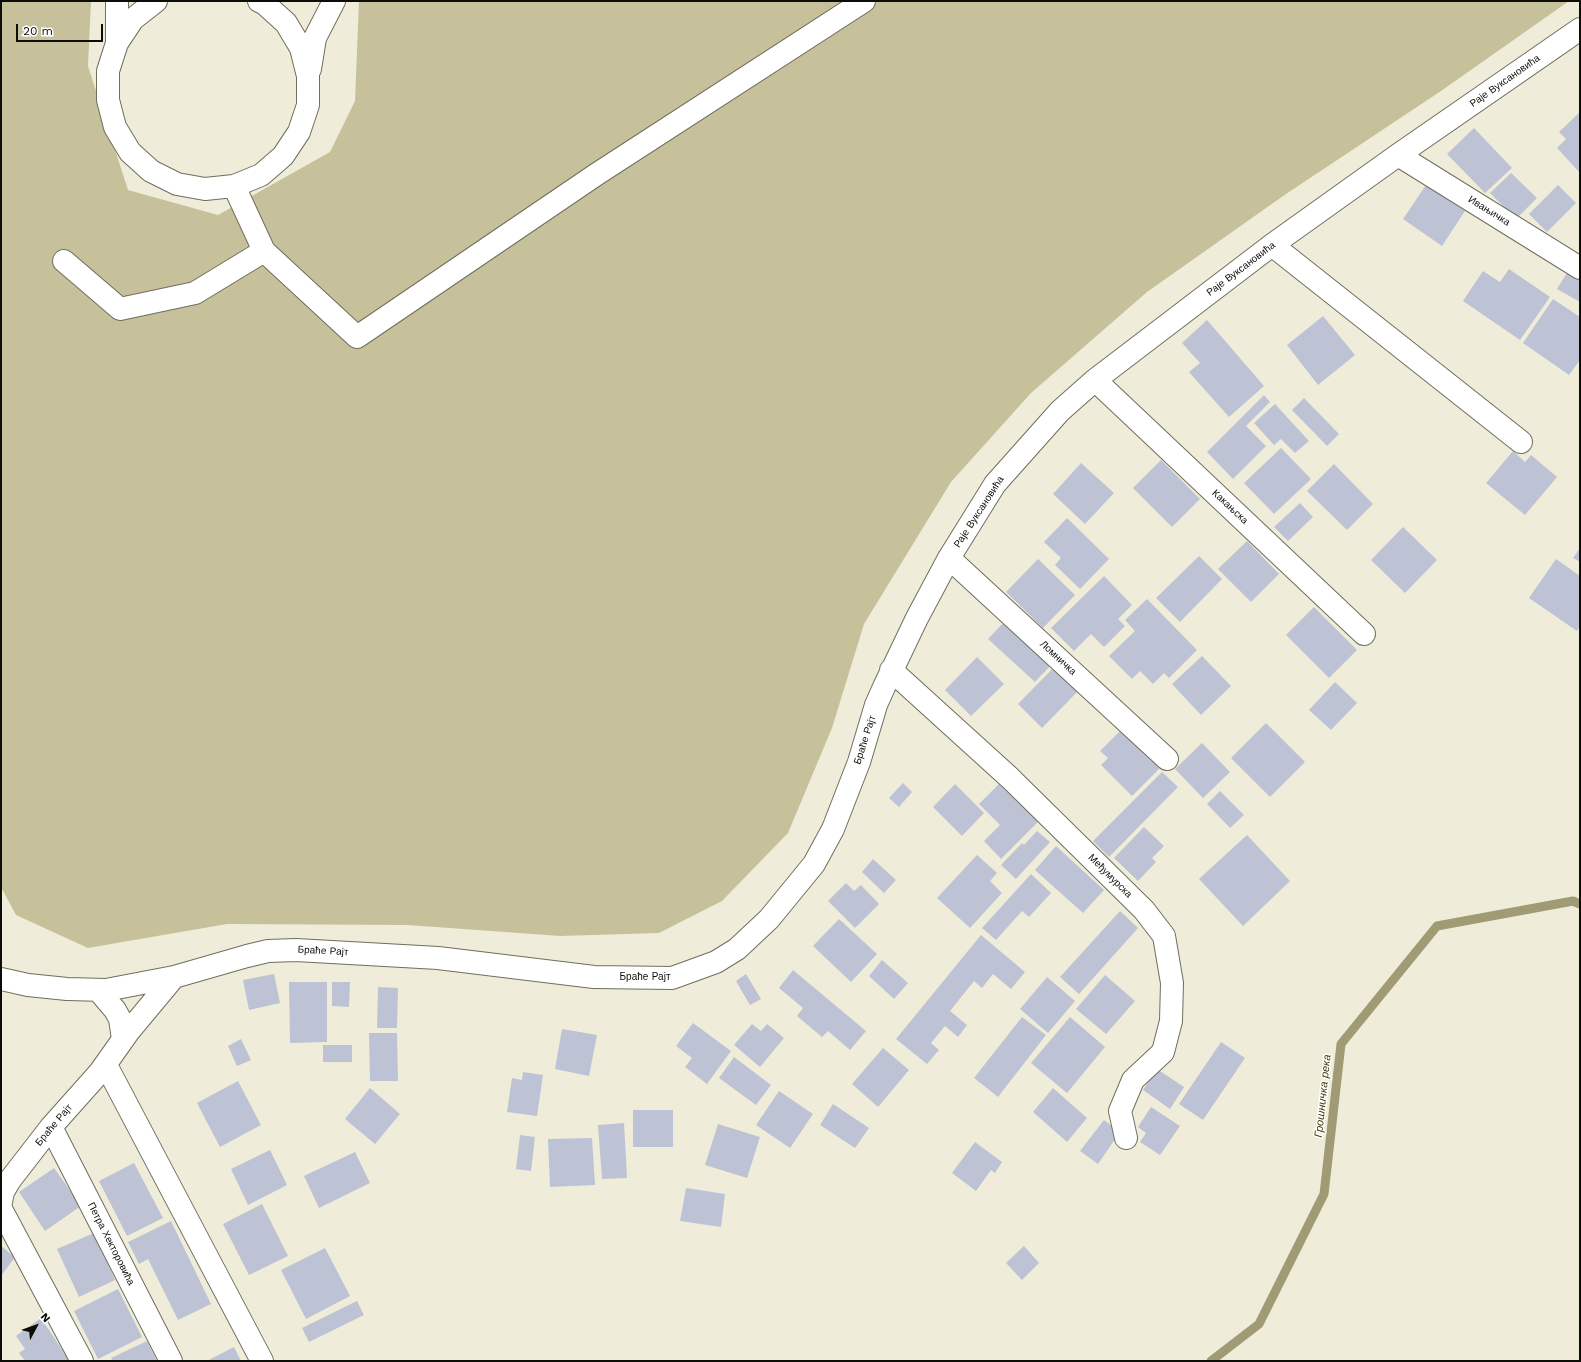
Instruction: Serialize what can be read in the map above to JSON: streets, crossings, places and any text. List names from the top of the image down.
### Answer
{
  "streets": {
    "street": [
      "Раје Вуксановића",
      "Ивањичка",
      "Какањска",
      "Ломничка",
      "Браће Рајт",
      "Међумурска",
      "Петра Хекторовића"
    ]
  },
  "crossings": [
    ["Раје Вуксановића", "Ивањичка"],
    ["Раје Вуксановића", "Какањска"],
    ["Раје Вуксановића", "Ломничка"],
    ["Раје Вуксановића", "Браће Рајт"],
    ["Ломничка", "Браће Рајт"],
    ["Браће Рајт", "Међумурска"],
    ["Браће Рајт", "Петра Хекторовића"]
  ],
  "water": ["Грошничка река"],
  "scale_bar": "20 m",
  "north": "top right"
}
